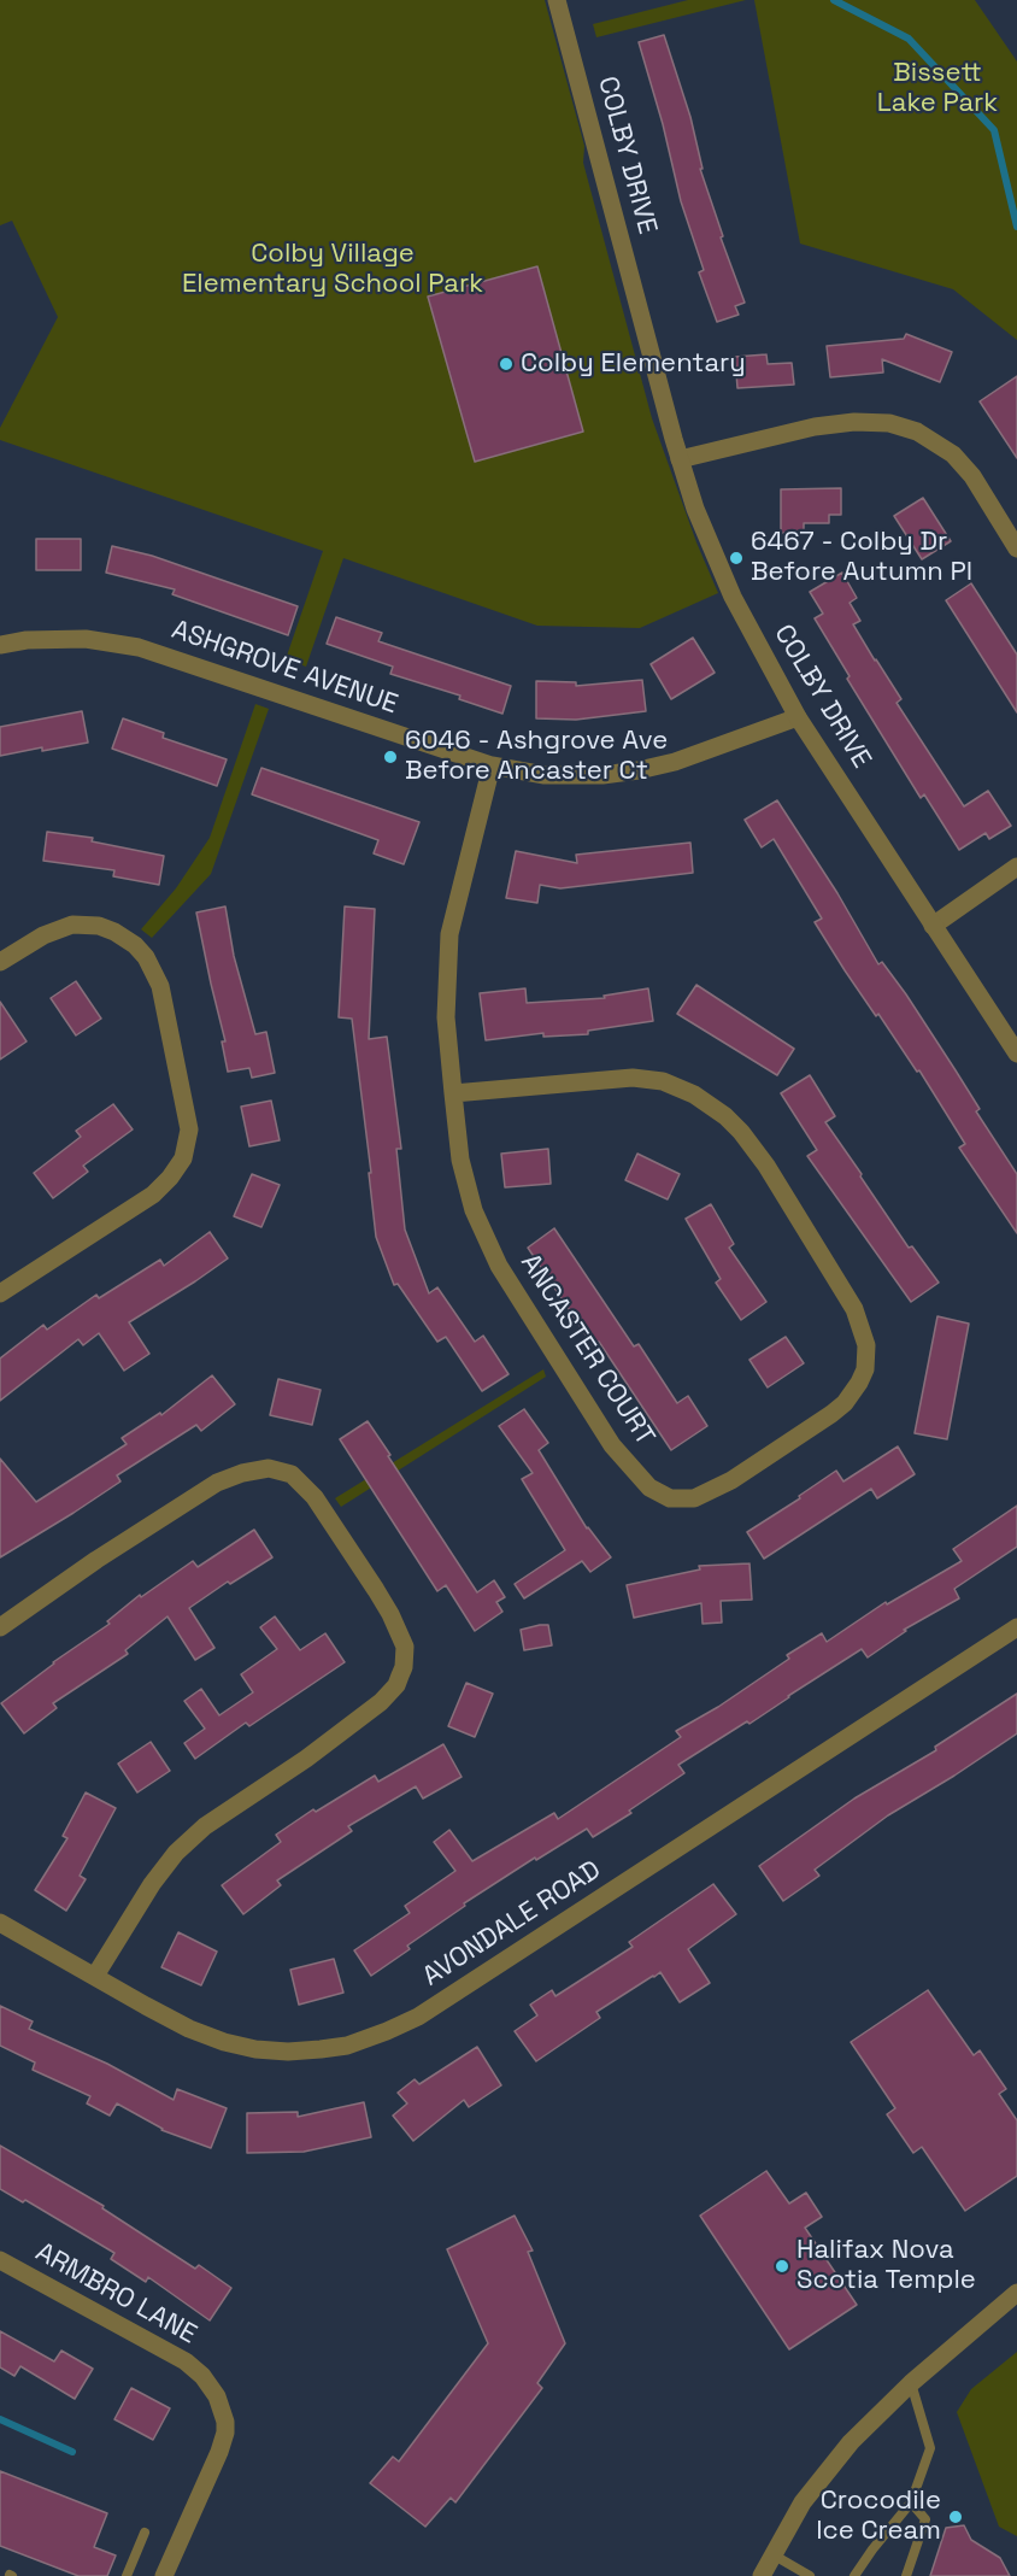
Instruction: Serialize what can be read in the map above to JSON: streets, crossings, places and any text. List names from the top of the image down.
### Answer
{
  "streets": {
    "street": [
      "COLBY DRIVE",
      "ASHGROVE AVENUE",
      "ANCASTER COURT",
      "AVONDALE ROAD",
      "ARMBRO LANE"
    ]
  },
  "crossings": [
    ["COLBY DRIVE", "ASHGROVE AVENUE"],
    ["ASHGROVE AVENUE", "ANCASTER COURT"]
  ],
  "parks": ["Bissett Lake Park", "Colby Village Elementary School Park"],
  "places": [
    "Colby Elementary",
    "6467 - Colby Dr Before Autumn Pl",
    "6046 - Ashgrove Ave Before Ancaster Ct",
    "Halifax Nova Scotia Temple",
    "Crocodile Ice Cream"
  ]
}
